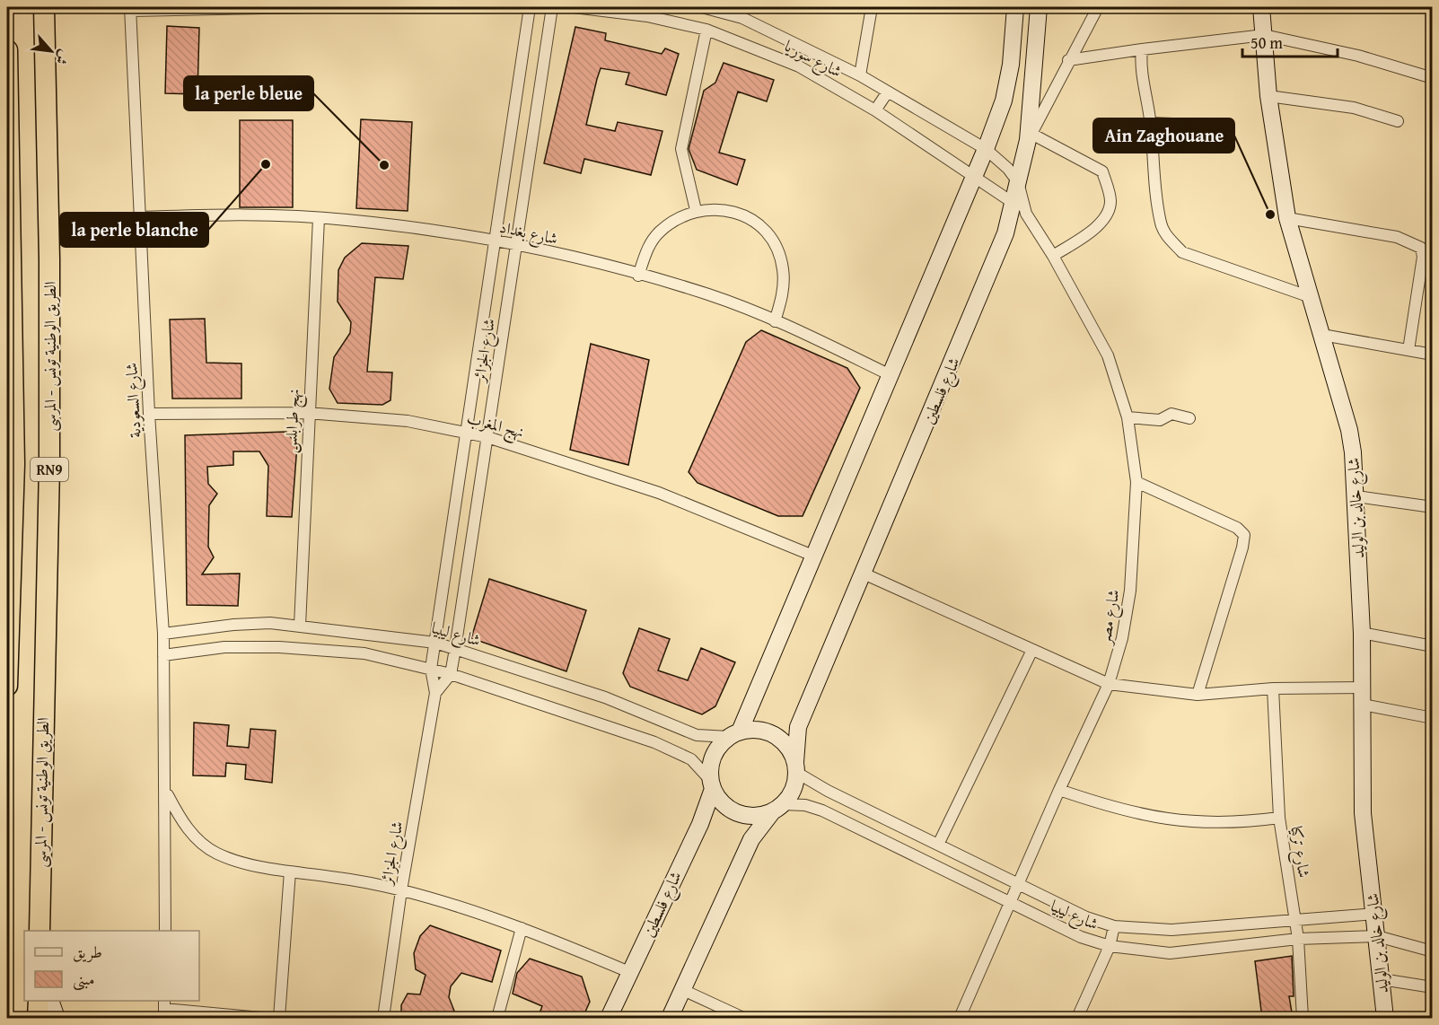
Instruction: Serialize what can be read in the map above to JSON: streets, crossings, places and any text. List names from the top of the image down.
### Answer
{
  "streets": {
    "highway": ["الطريق الوطنية تونس - المرسى", "RN9"],
    "street": [
      "شارع سوريا",
      "شارع بغداد",
      "شارع الجزائر",
      "شارع فلسطين",
      "شارع السعودية",
      "نهج طرابلس",
      "نهج المغرب",
      "شارع خالد بن الوليد",
      "شارع مصر",
      "شارع ليبيا",
      "شارع تركيا"
    ]
  },
  "crossings": [
    ["شارع سوريا", "شارع فلسطين"],
    ["شارع سوريا", "شارع مصر"],
    ["شارع بغداد", "شارع الجزائر"],
    ["شارع بغداد", "شارع السعودية"],
    ["شارع بغداد", "نهج طرابلس"],
    ["شارع الجزائر", "نهج المغرب"],
    ["شارع الجزائر", "شارع ليبيا"],
    ["شارع فلسطين", "شارع مصر"],
    ["شارع فلسطين", "شارع ليبيا"],
    ["شارع السعودية", "نهج المغرب"],
    ["شارع السعودية", "شارع ليبيا"],
    ["نهج طرابلس", "نهج المغرب"],
    ["نهج طرابلس", "شارع ليبيا"],
    ["شارع خالد بن الوليد", "شارع ليبيا"],
    ["شارع مصر", "شارع ليبيا"],
    ["شارع ليبيا", "شارع تركيا"]
  ],
  "places": ["la perle blanche", "la perle bleue", "Ain Zaghouane"],
  "legend": ["طريق", "مبنى"],
  "scale_bar": "50 m",
  "north": "bottom right"
}
